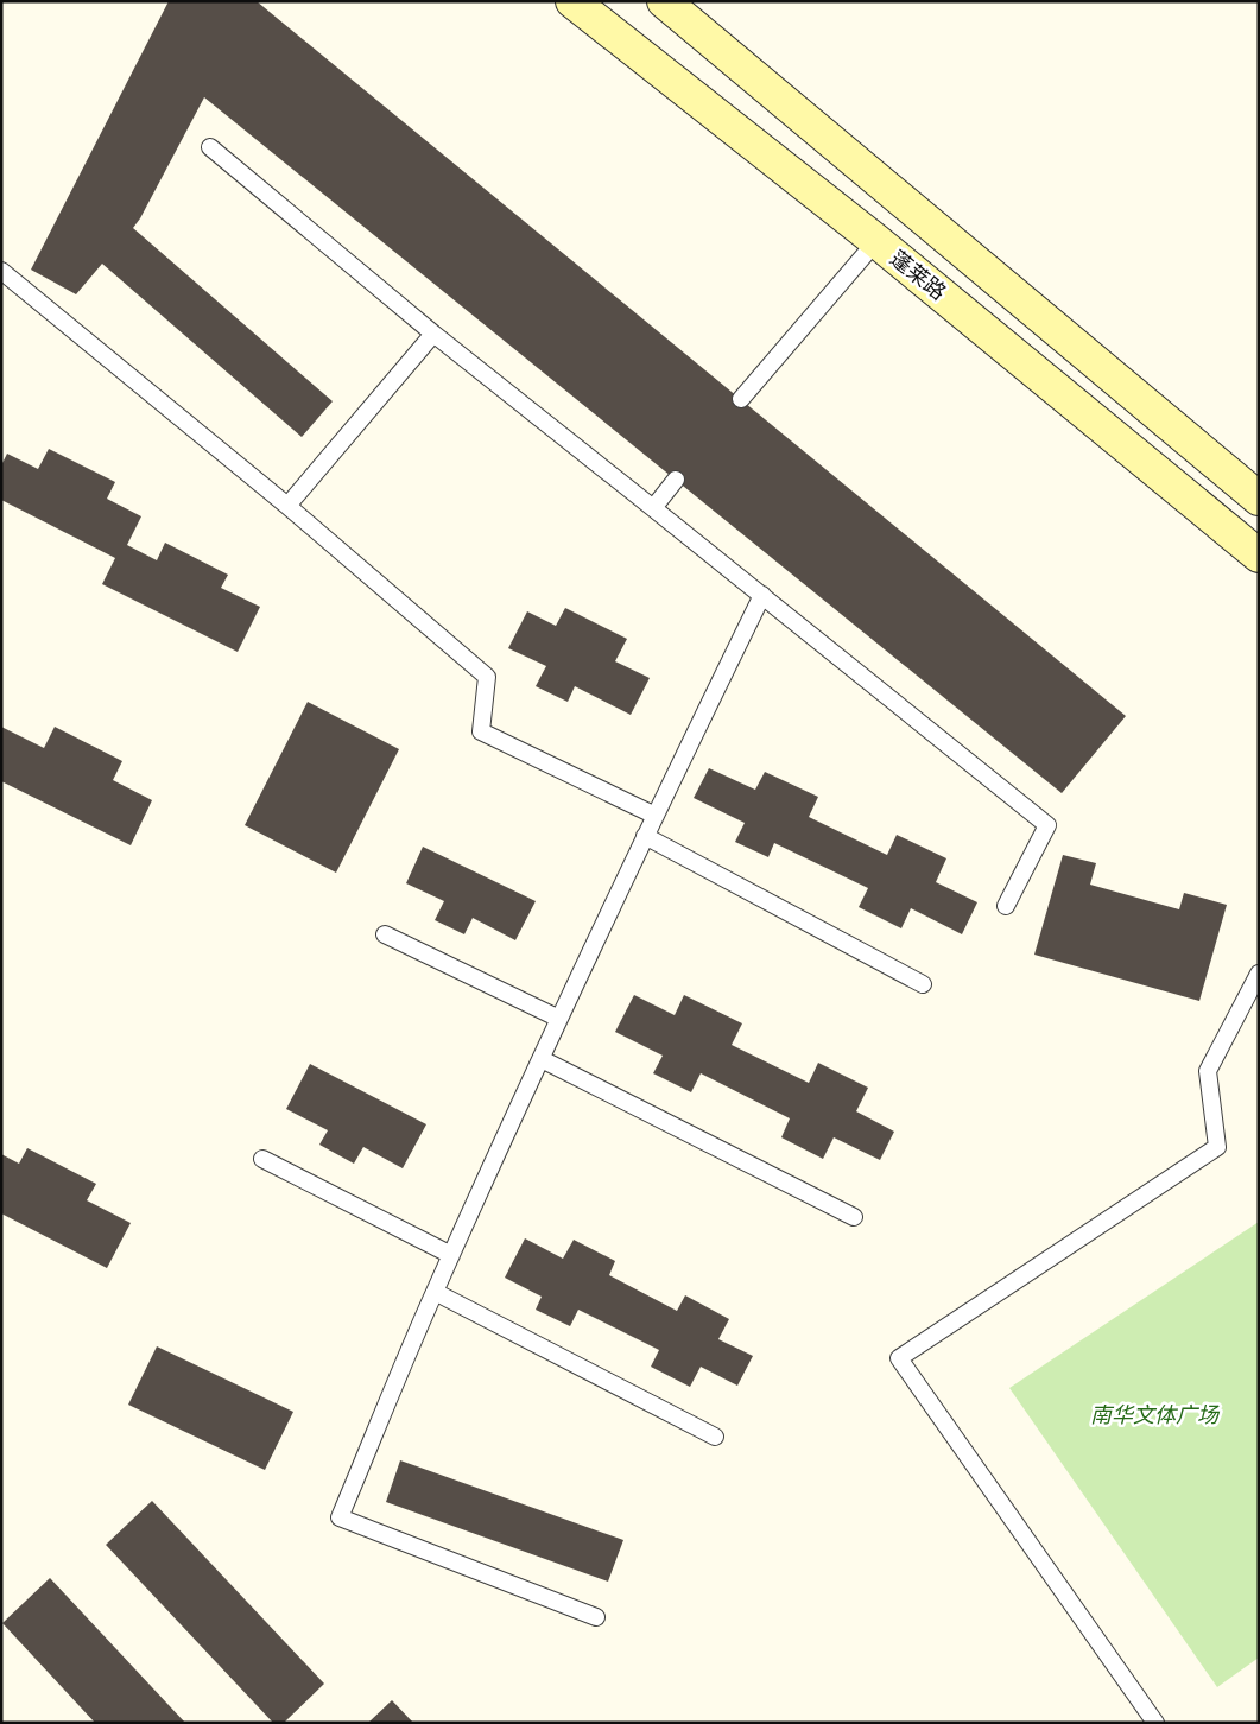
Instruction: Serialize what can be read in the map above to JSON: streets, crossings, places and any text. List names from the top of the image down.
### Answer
{
  "streets": {
    "main road": ["蓬莱路"]
  },
  "parks": ["南华文体广场"]
}
